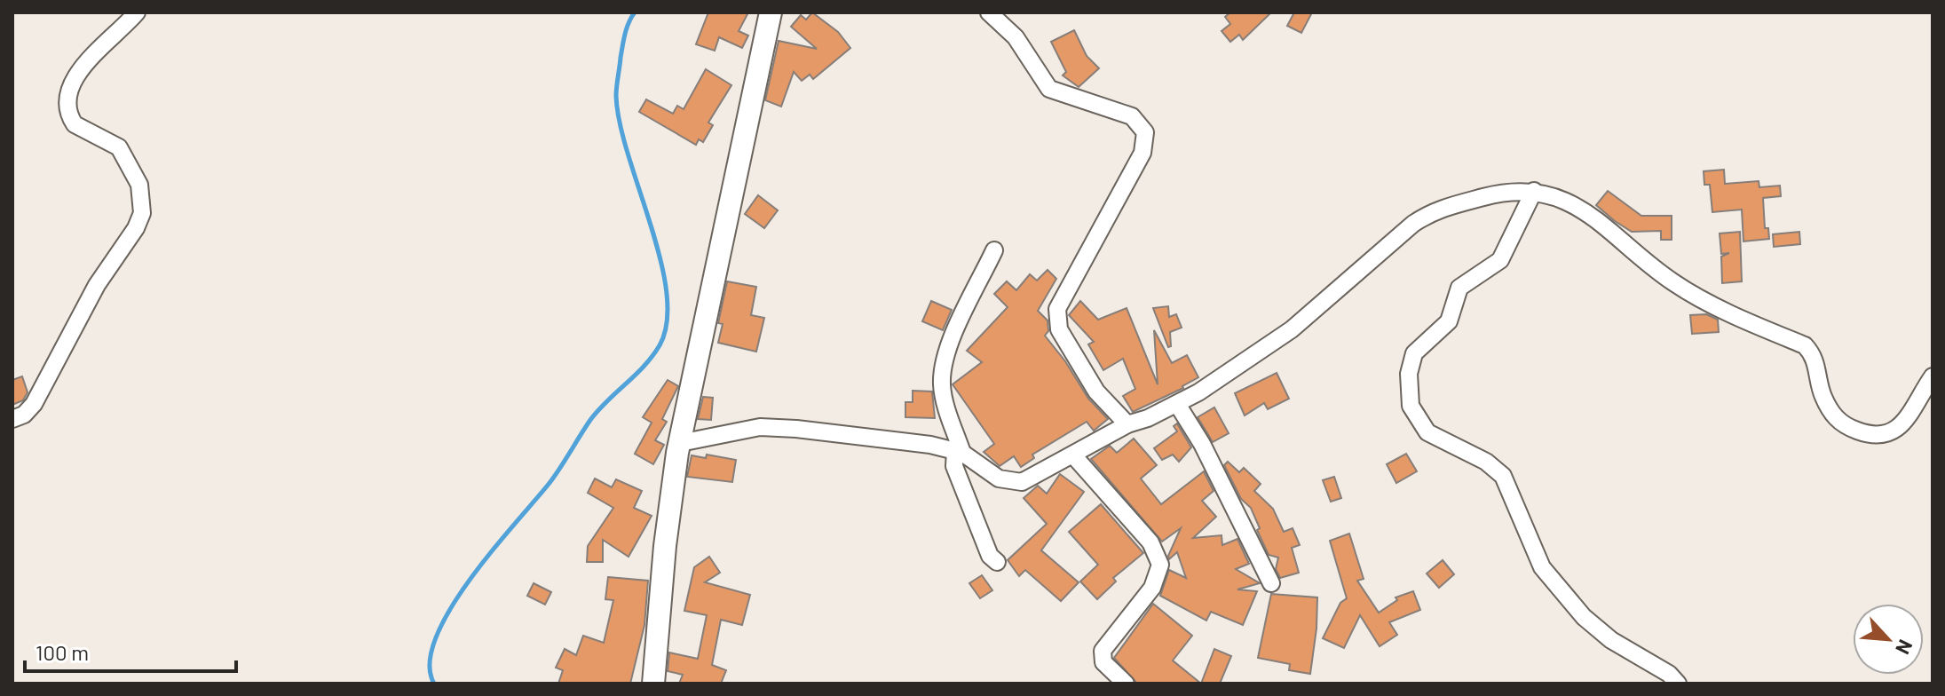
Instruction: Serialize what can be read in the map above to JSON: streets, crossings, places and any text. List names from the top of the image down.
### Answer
{
  "scale_bar": "100 m",
  "north": "bottom right"
}
